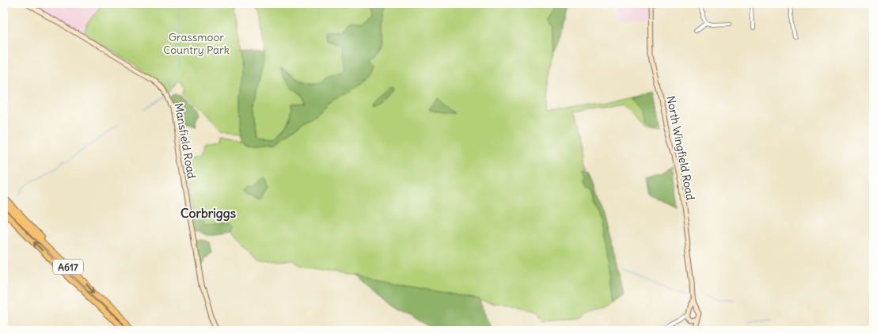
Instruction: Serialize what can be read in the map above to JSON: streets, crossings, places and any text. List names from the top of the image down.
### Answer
{
  "streets": {
    "highway": ["A617"],
    "main road": ["Mansfield Road", "North Wingfield Road"]
  },
  "districts": ["Corbriggs"],
  "parks": ["Grassmoor Country Park"]
}
